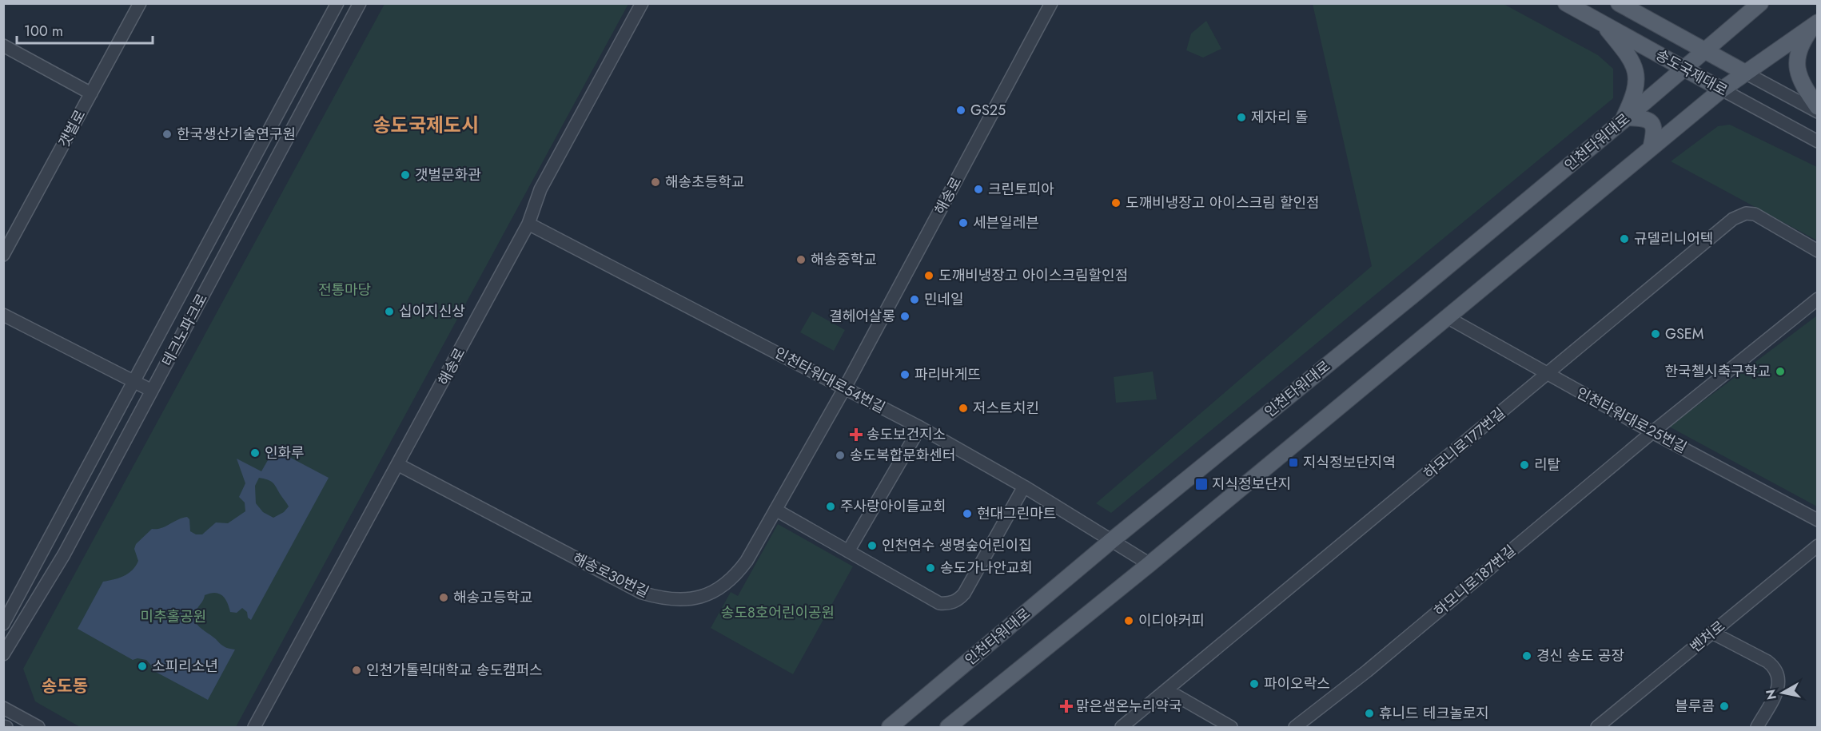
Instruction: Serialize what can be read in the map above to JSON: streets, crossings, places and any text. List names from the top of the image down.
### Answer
{
  "streets": {
    "main road": ["송도국제대로", "인천타워대로"],
    "street": [
      "갯벌로",
      "해송로",
      "테크노파크로",
      "인천타워대로54번길",
      "인천타워대로25번길",
      "하모니로177번길",
      "해송로30번길",
      "하모니로187번길",
      "벤처로"
    ]
  },
  "crossings": [
    ["송도국제대로", "인천타워대로"],
    ["인천타워대로", "인천타워대로54번길"],
    ["해송로", "인천타워대로54번길"],
    ["해송로", "해송로30번길"],
    ["인천타워대로54번길", "해송로30번길"],
    ["인천타워대로25번길", "하모니로177번길"],
    ["인천타워대로25번길", "하모니로187번길"]
  ],
  "districts": ["송도국제도시", "송도동"],
  "parks": ["전통마당", "송도8호어린이공원", "미추홀공원"],
  "places": {
    "other": [
      "GS25",
      "제자리 돌",
      "한국생산기술연구원",
      "갯벌문화관",
      "해송초등학교",
      "크린토피아",
      "도깨비냉장고 아이스크림 할인점",
      "세븐일레븐",
      "규델리니어텍",
      "해송중학교",
      "도깨비냉장고 아이스크림할인점",
      "민네일",
      "십이지신상",
      "결헤어살롱",
      "GSEM",
      "한국첼시축구학교",
      "파리바게뜨",
      "저스트치킨",
      "인화루",
      "송도복합문화센터",
      "리탈",
      "주사랑아이들교회",
      "현대그린마트",
      "인천연수 생명숲어린이집",
      "송도가나안교회",
      "해송고등학교",
      "이디야커피",
      "경신 송도 공장",
      "소피리소년",
      "인천가톨릭대학교 송도캠퍼스",
      "파이오락스",
      "블루콤",
      "휴니드 테크놀로지"
    ],
    "health": ["송도보건지소", "맑은샘온누리약국"],
    "transit": ["지식정보단지역", "지식정보단지"]
  },
  "scale_bar": "100 m",
  "north": "left"
}
